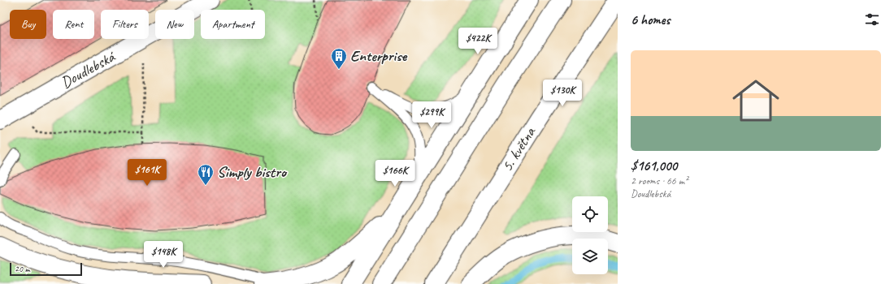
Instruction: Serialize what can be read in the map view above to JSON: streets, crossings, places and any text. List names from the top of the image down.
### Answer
{
  "streets": {
    "main road": ["Doudlebská", "5. května"]
  },
  "places": {
    "building": ["Enterprise"],
    "restaurant": ["Simply bistro"]
  },
  "scale_bar": "20 m",
  "page": {
    "heading": "6 homes",
    "chip": [
      "Buy",
      "Rent",
      "Filters",
      "New",
      "Apartment"
    ],
    "price": [
      "$422K",
      "$130K",
      "$299K",
      "$161K",
      "$166K",
      "$148K"
    ],
    "list": [
      {
        "name": "$161,000",
        "note": "2 rooms · 66 m² · Doudlebská"
      }
    ],
    "scale": "20 m"
  }
}
